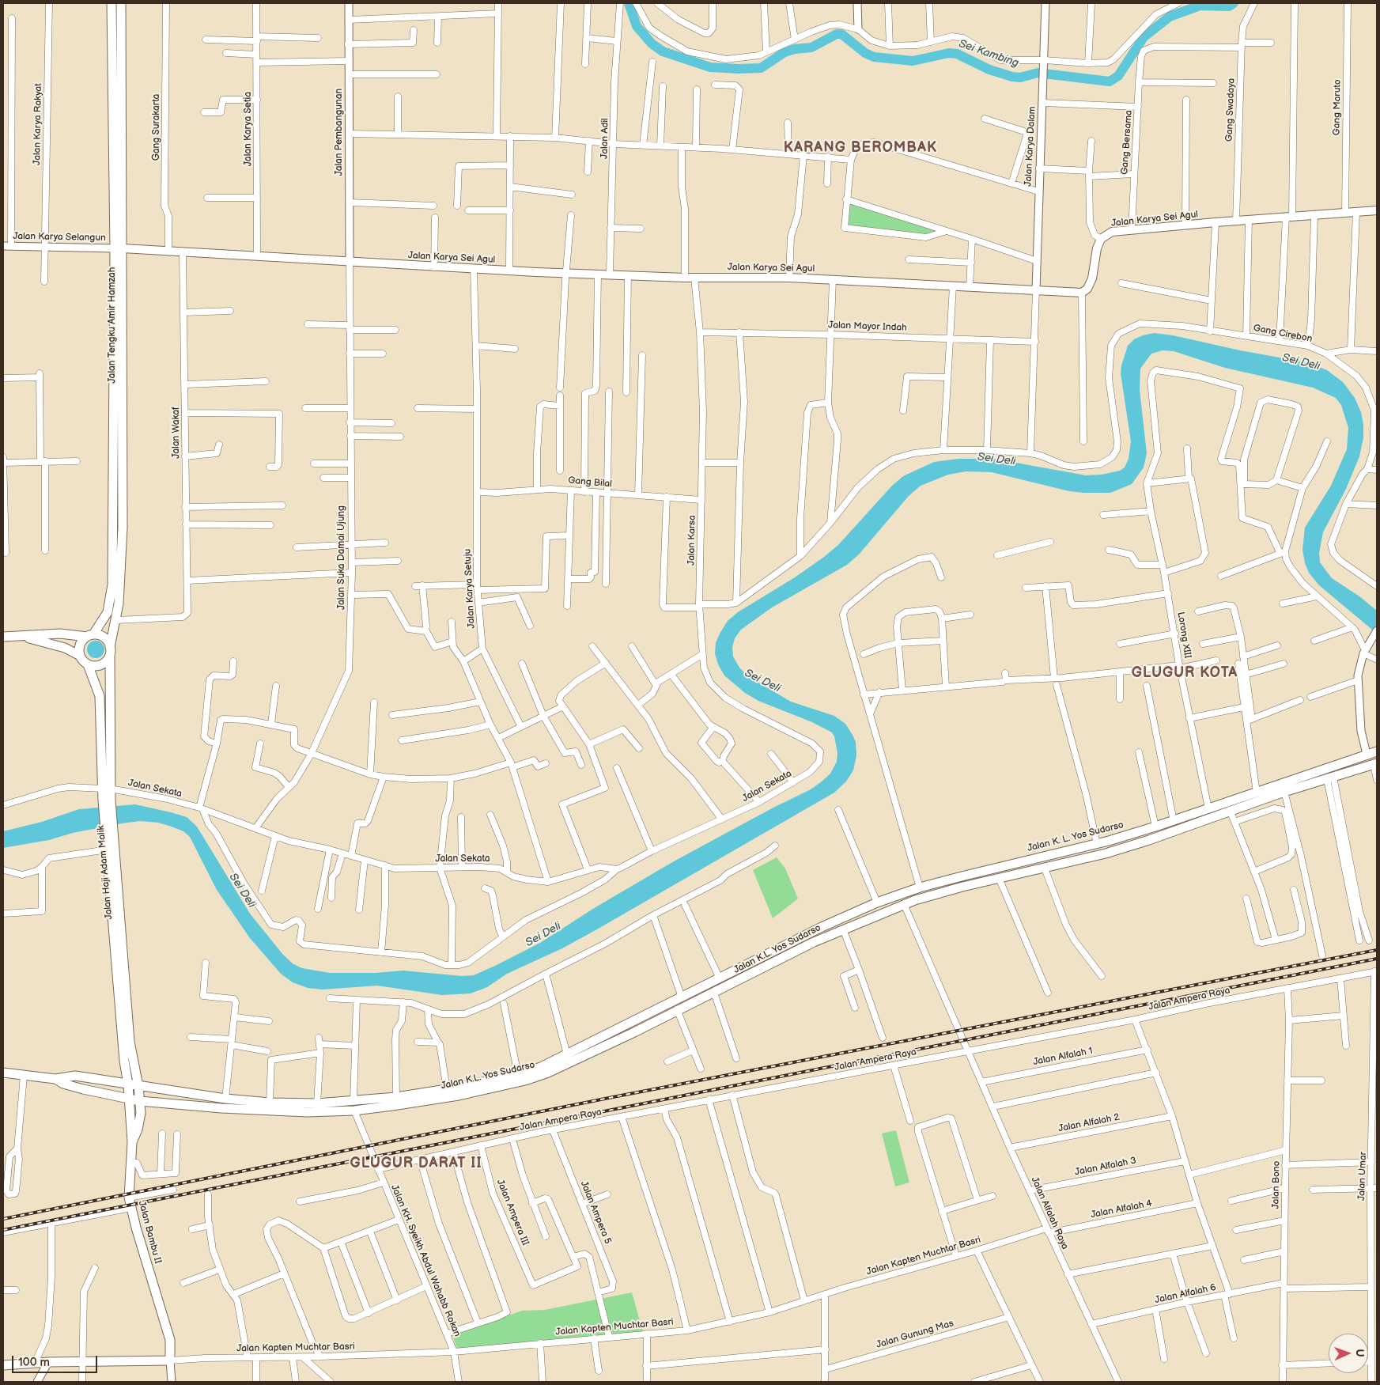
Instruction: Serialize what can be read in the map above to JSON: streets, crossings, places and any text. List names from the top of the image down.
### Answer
{
  "streets": {
    "main road": [
      "Jalan Karya Sei Agul",
      "Jalan Tengku Amir Hamzah",
      "Jalan K. L. Yos Sudarso",
      "Jalan Haji Adam Malik",
      "Jalan K.L. Yos Sudarso",
      "Jalan Bambu II"
    ],
    "street": [
      "Gang Maruto",
      "Gang Swadaya",
      "Jalan Karya Rakyat",
      "Gang Surakarta",
      "Jalan Karya Setia",
      "Jalan Pembangunan",
      "Jalan Adil",
      "Gang Bersama",
      "Jalan Karya Dalam",
      "Jalan Karya Selangun",
      "Jalan Mayor Indah",
      "Gang Cirebon",
      "Jalan Wakaf",
      "Gang Bilal",
      "Jalan Karsa",
      "Jalan Suka Damai Ujung",
      "Jalan Karya Setuju",
      "Lorong XIII",
      "Jalan Sekata",
      "Jalan Ampera Raya",
      "Jalan Alfalah 1",
      "Jalan Alfalah 2",
      "Jalan Alfalah 3",
      "Jalan Umar",
      "Jalan Bono",
      "Jalan Alfalah 4",
      "Jalan Ampera III",
      "Jalan Ampera 5",
      "Jalan Alfalah Raya",
      "Jalan Kapten Muchtar Basri",
      "Jalan KH. Syeikh Abdul Wahabb Rokan",
      "Jalan Alfalah 6",
      "Jalan Gunung Mas"
    ]
  },
  "crossings": [
    ["Gang Maruto", "Jalan Karya Sei Agul"],
    ["Gang Swadaya", "Gang Bersama"],
    ["Gang Swadaya", "Jalan Karya Sei Agul"],
    ["Jalan Karya Rakyat", "Jalan Karya Selangun"],
    ["Gang Surakarta", "Jalan Karya Sei Agul"],
    ["Jalan Karya Setia", "Jalan Karya Sei Agul"],
    ["Jalan Pembangunan", "Jalan Karya Sei Agul"],
    ["Jalan Pembangunan", "Jalan Suka Damai Ujung"],
    ["Jalan Adil", "Jalan Karya Sei Agul"],
    ["Gang Bersama", "Jalan Karya Sei Agul"],
    ["Jalan Karya Dalam", "Jalan Karya Sei Agul"],
    ["Jalan Karya Sei Agul", "Jalan Karya Selangun"],
    ["Jalan Karya Sei Agul", "Jalan Tengku Amir Hamzah"],
    ["Jalan Karya Sei Agul", "Jalan Wakaf"],
    ["Jalan Karya Sei Agul", "Jalan Karsa"],
    ["Jalan Karya Sei Agul", "Jalan Suka Damai Ujung"],
    ["Jalan Karya Sei Agul", "Jalan Karya Setuju"],
    ["Jalan Karya Selangun", "Jalan Tengku Amir Hamzah"],
    ["Jalan Tengku Amir Hamzah", "Jalan Wakaf"],
    ["Jalan Tengku Amir Hamzah", "Jalan Haji Adam Malik"],
    ["Jalan Mayor Indah", "Jalan Karsa"],
    ["Gang Bilal", "Jalan Karsa"],
    ["Gang Bilal", "Jalan Karya Setuju"],
    ["Jalan Karsa", "Jalan Sekata"],
    ["Jalan Suka Damai Ujung", "Jalan Sekata"],
    ["Lorong XIII", "Jalan K. L. Yos Sudarso"],
    ["Jalan Sekata", "Jalan Haji Adam Malik"],
    ["Jalan K. L. Yos Sudarso", "Jalan K.L. Yos Sudarso"],
    ["Jalan K. L. Yos Sudarso", "Jalan Alfalah Raya"],
    ["Jalan Haji Adam Malik", "Jalan K.L. Yos Sudarso"],
    ["Jalan Haji Adam Malik", "Jalan Bambu II"],
    ["Jalan K.L. Yos Sudarso", "Jalan Bambu II"],
    ["Jalan K.L. Yos Sudarso", "Jalan KH. Syeikh Abdul Wahabb Rokan"],
    ["Jalan Ampera Raya", "Jalan Umar"],
    ["Jalan Ampera Raya", "Jalan Bono"],
    ["Jalan Ampera Raya", "Jalan Ampera III"],
    ["Jalan Ampera Raya", "Jalan Ampera 5"],
    ["Jalan Ampera Raya", "Jalan Alfalah Raya"],
    ["Jalan Ampera Raya", "Jalan KH. Syeikh Abdul Wahabb Rokan"],
    ["Jalan Alfalah 1", "Jalan Alfalah Raya"],
    ["Jalan Alfalah 2", "Jalan Alfalah Raya"],
    ["Jalan Alfalah 3", "Jalan Alfalah Raya"],
    ["Jalan Umar", "Jalan Alfalah 6"],
    ["Jalan Bono", "Jalan Alfalah 6"],
    ["Jalan Alfalah 4", "Jalan Alfalah Raya"],
    ["Jalan Alfalah 4", "Jalan Kapten Muchtar Basri"],
    ["Jalan Alfalah Raya", "Jalan Kapten Muchtar Basri"],
    ["Jalan Alfalah Raya", "Jalan Alfalah 6"],
    ["Jalan Bambu II", "Jalan Kapten Muchtar Basri"],
    ["Jalan Kapten Muchtar Basri", "Jalan KH. Syeikh Abdul Wahabb Rokan"]
  ],
  "districts": ["KARANG BEROMBAK", "GLUGUR KOTA", "GLUGUR DARAT II"],
  "water": ["Sei Kambing", "Sei Deli"],
  "scale_bar": "100 m",
  "north": "right"
}
